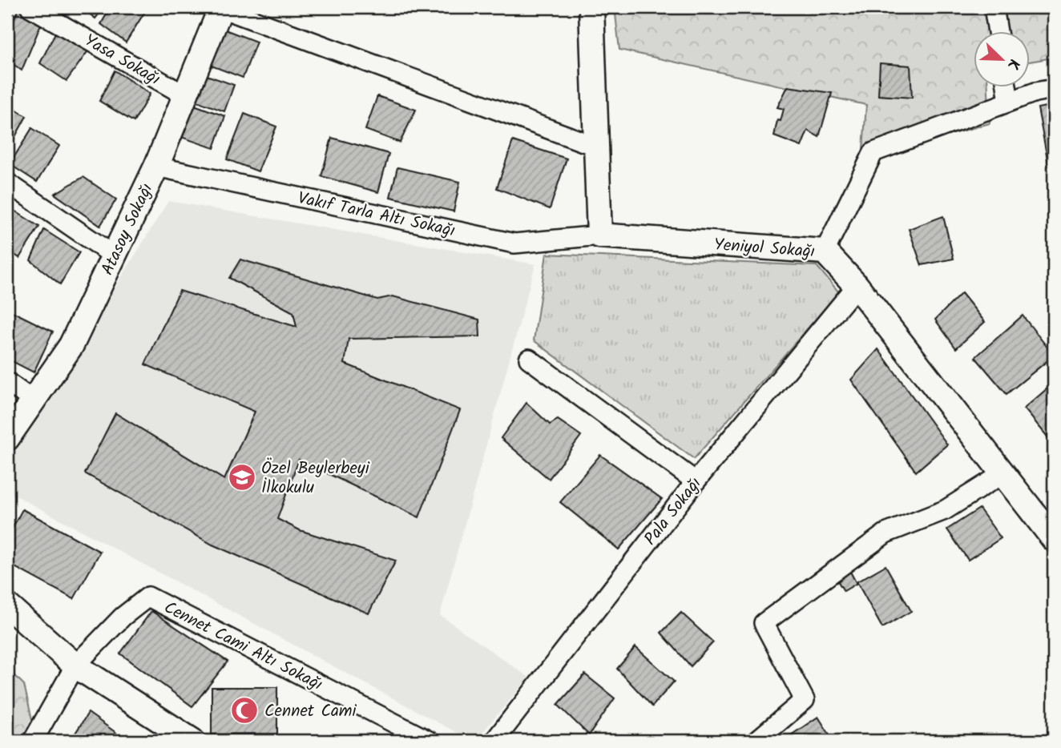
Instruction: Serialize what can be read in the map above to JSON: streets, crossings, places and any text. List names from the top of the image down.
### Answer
{
  "streets": {
    "street": [
      "Yasa Sokağı",
      "Vakıf Tarla Altı Sokağı",
      "Atasoy Sokağı",
      "Yeniyol Sokağı",
      "Pala Sokağı",
      "Cennet Cami Altı Sokağı"
    ]
  },
  "crossings": [
    ["Yasa Sokağı", "Atasoy Sokağı"],
    ["Vakıf Tarla Altı Sokağı", "Atasoy Sokağı"],
    ["Vakıf Tarla Altı Sokağı", "Yeniyol Sokağı"],
    ["Yeniyol Sokağı", "Pala Sokağı"]
  ],
  "places": {
    "school or university": ["Özel Beylerbeyi İlkokulu"],
    "mosque": ["Cennet Cami"]
  },
  "north": "bottom right"
}
